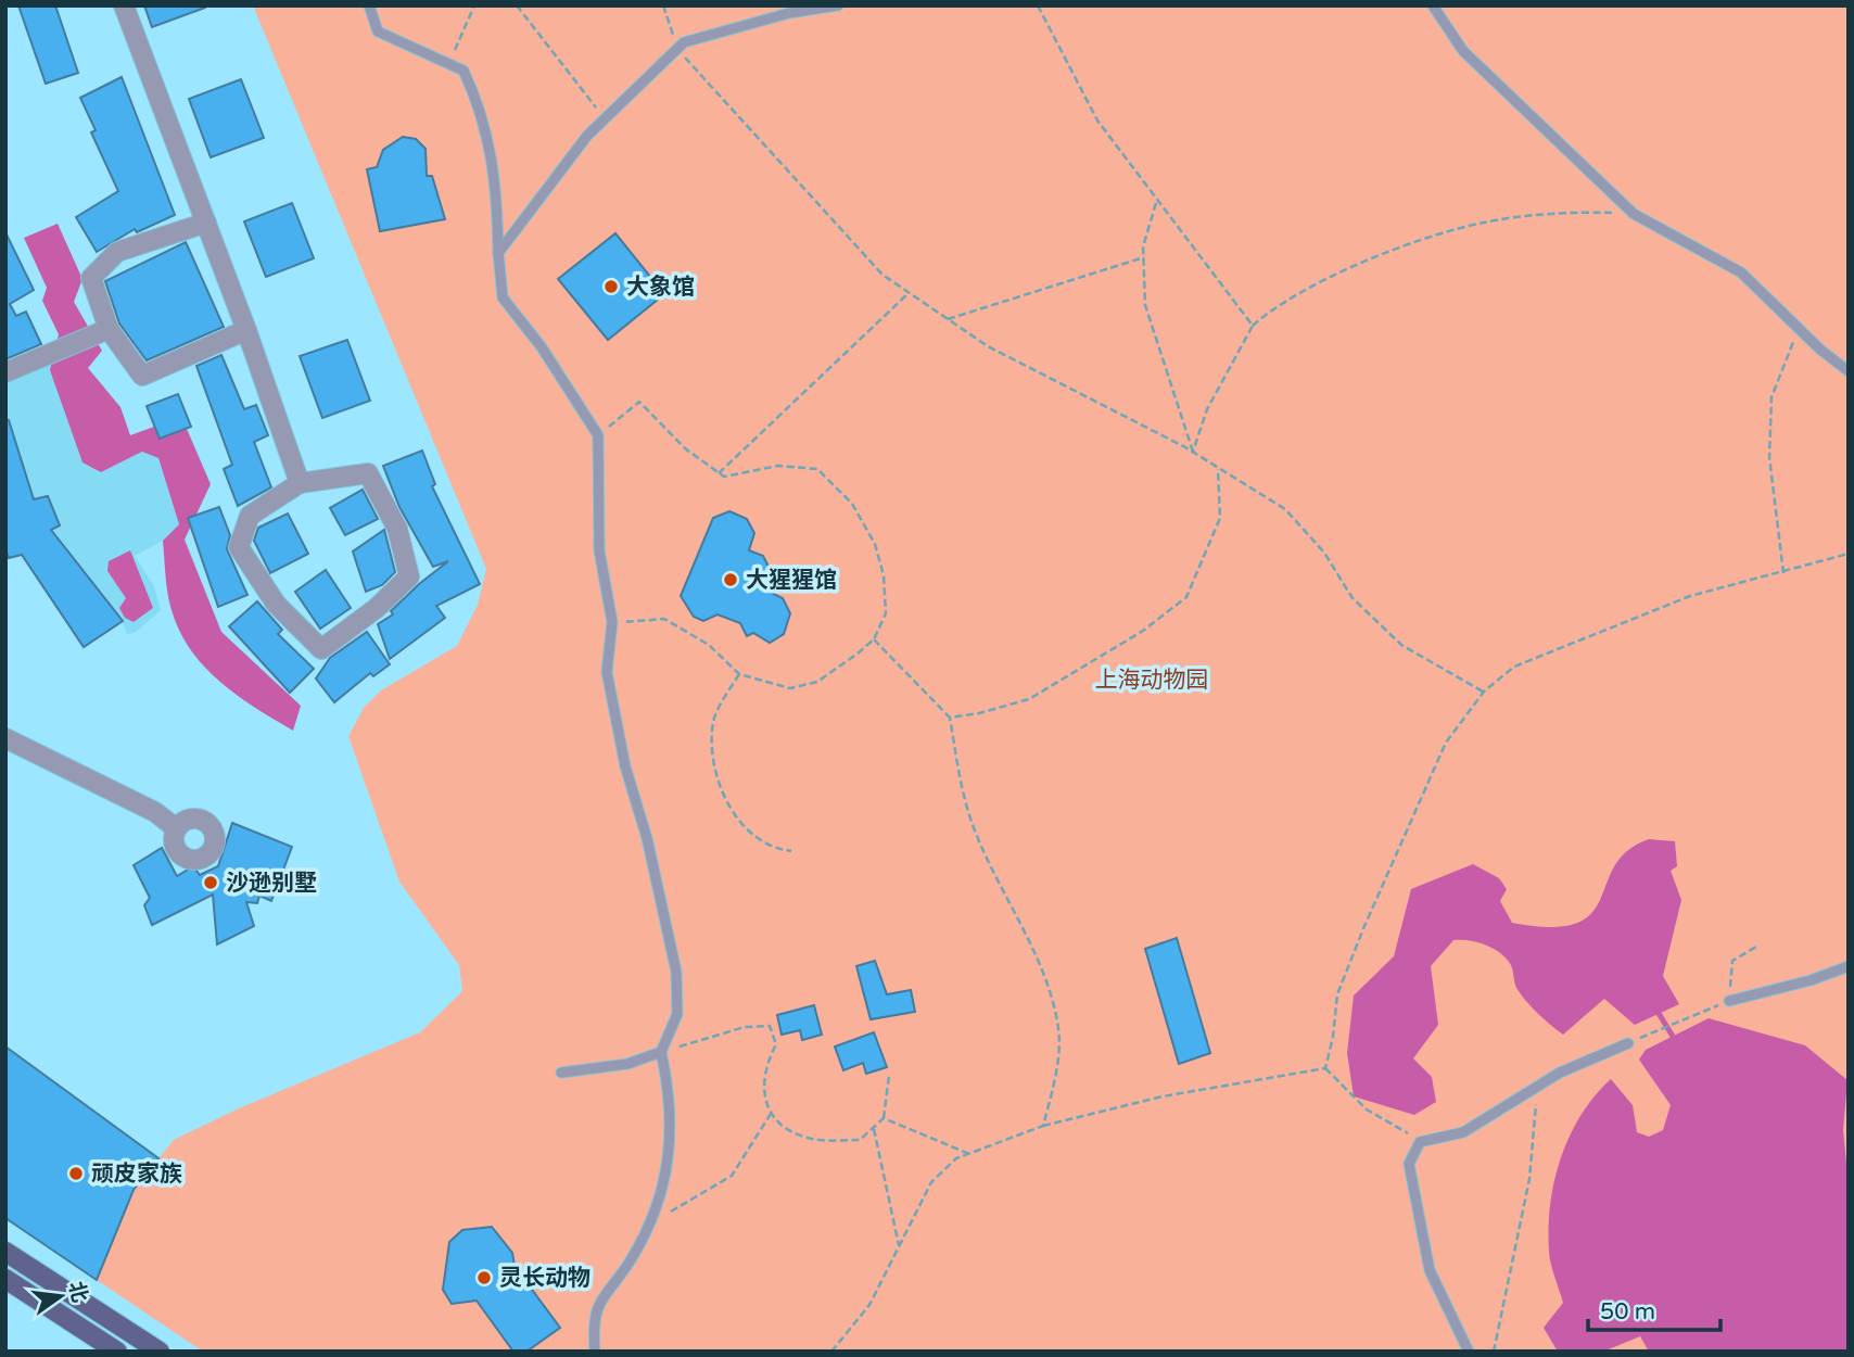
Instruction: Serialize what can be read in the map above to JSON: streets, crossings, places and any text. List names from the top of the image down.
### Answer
{
  "parks": ["上海动物园"],
  "places": [
    "大象馆",
    "大猩猩馆",
    "沙逊别墅",
    "顽皮家族",
    "灵长动物"
  ],
  "scale_bar": "50 m",
  "north": "right"
}
